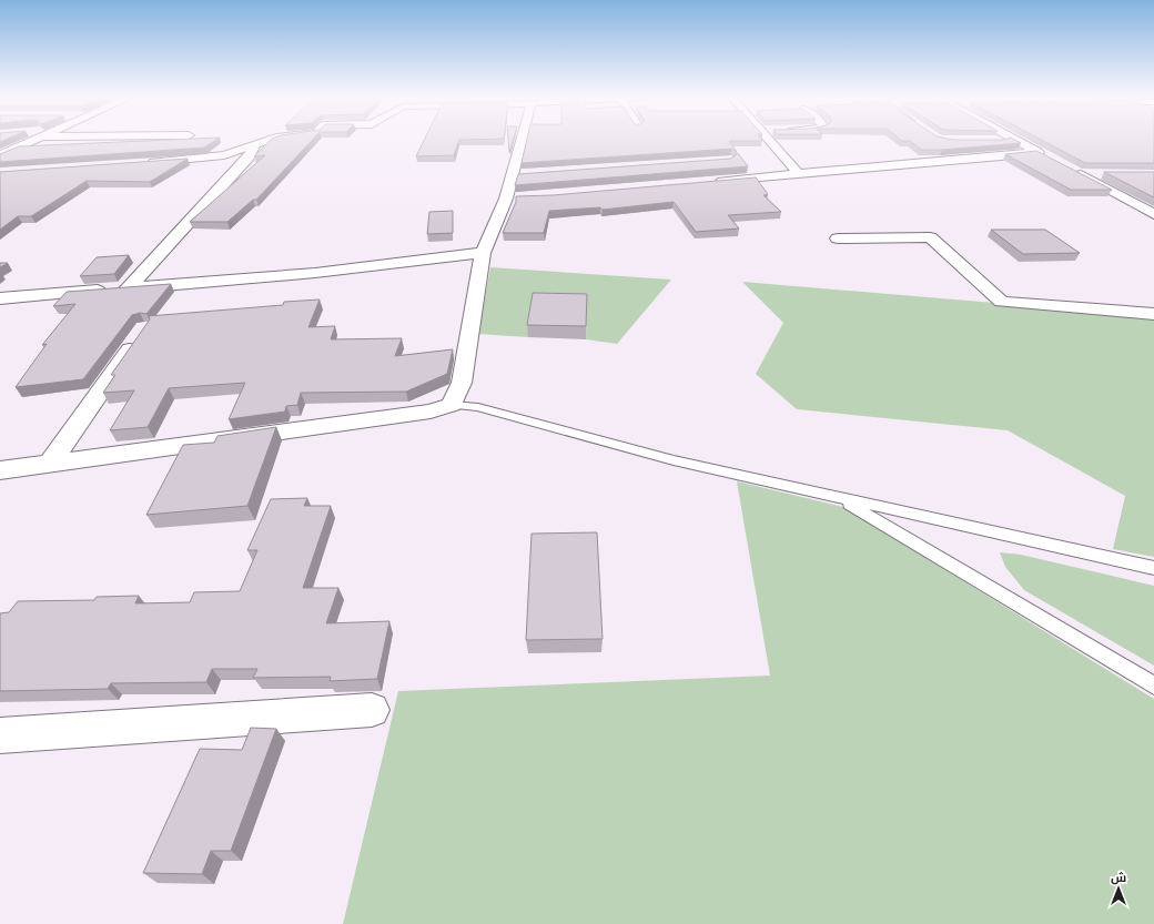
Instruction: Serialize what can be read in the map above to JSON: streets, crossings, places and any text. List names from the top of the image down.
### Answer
{
  "north": "top"
}
